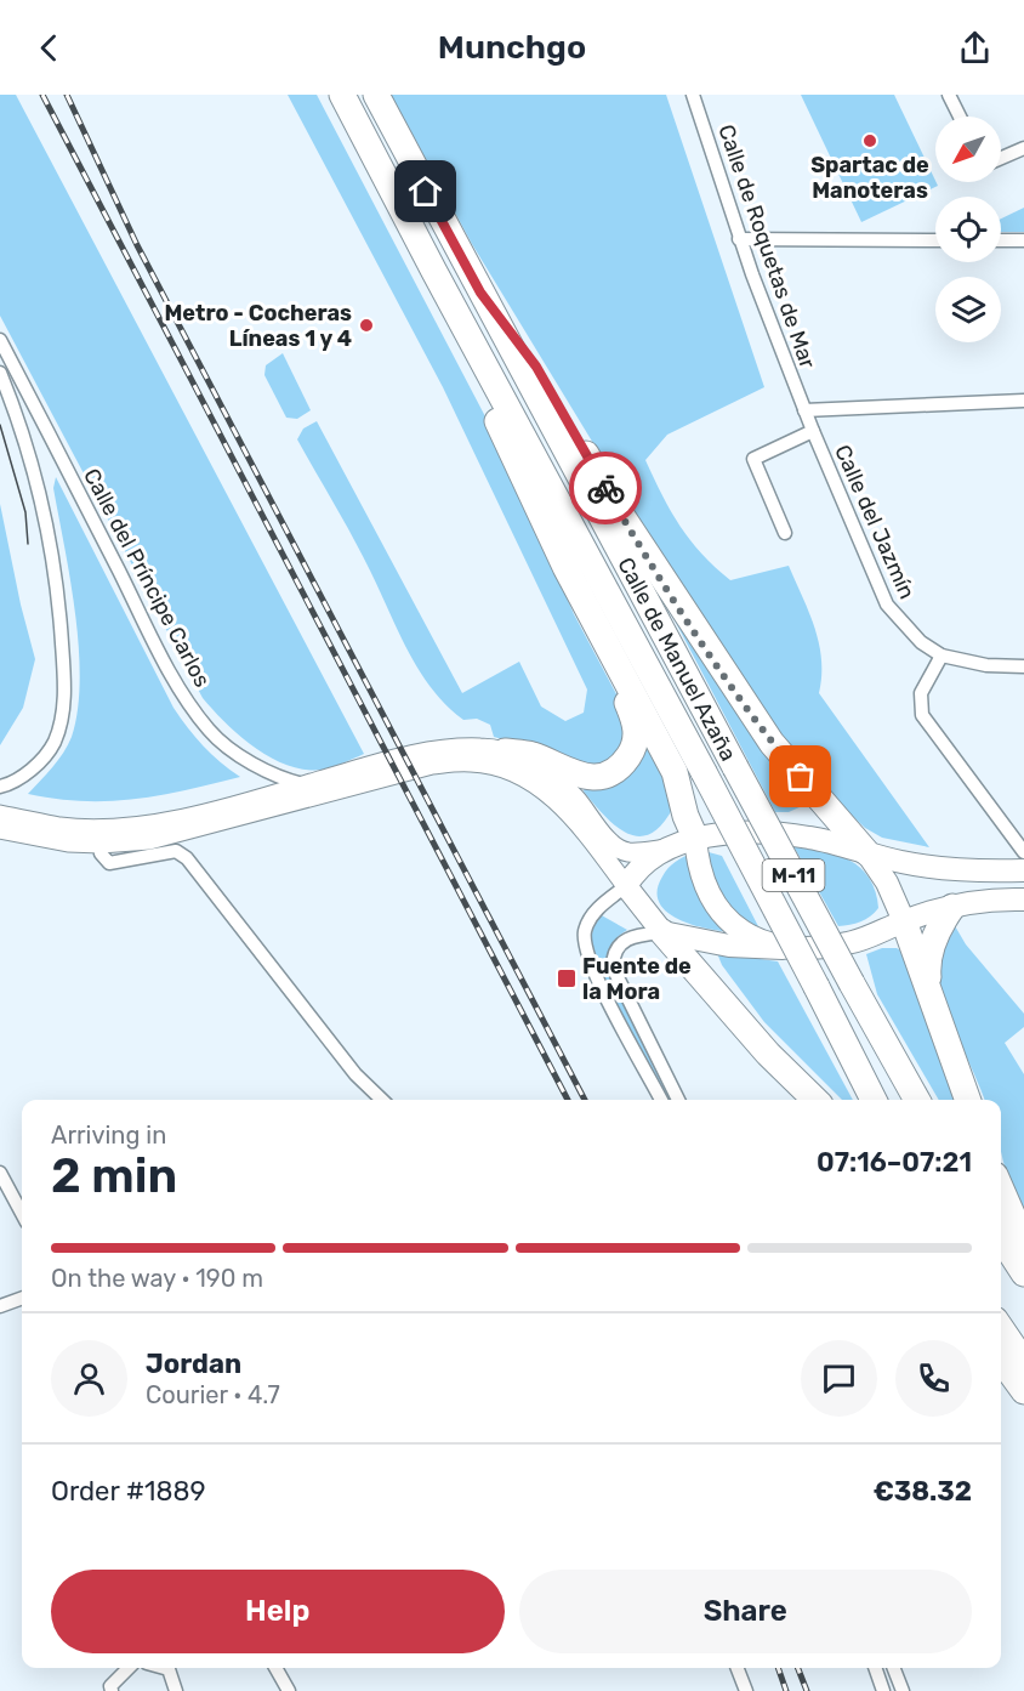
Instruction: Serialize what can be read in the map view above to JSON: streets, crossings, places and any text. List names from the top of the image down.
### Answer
{
  "streets": {
    "highway": ["Calle de Manuel Azaña", "M-11"],
    "street": ["Calle de Roquetas de Mar", "Calle del Jazmín", "Calle del Príncipe Carlos"]
  },
  "crossings": [
    ["Calle de Roquetas de Mar", "Calle del Jazmín"]
  ],
  "places": {
    "other": ["Spartac de Manoteras", "Metro - Cocheras Líneas 1 y 4"],
    "transit": ["Fuente de la Mora"]
  },
  "north": "bottom left",
  "page": {
    "header": "Munchgo",
    "heading": ["2 min", "Arriving in", "07:16–07:21"],
    "panel": [
      "Jordan",
      "Courier · 4.7",
      "Order #1889",
      "€38.32"
    ],
    "bar": "On the way · 190 m",
    "buttons": ["Help", "Share"]
  }
}
